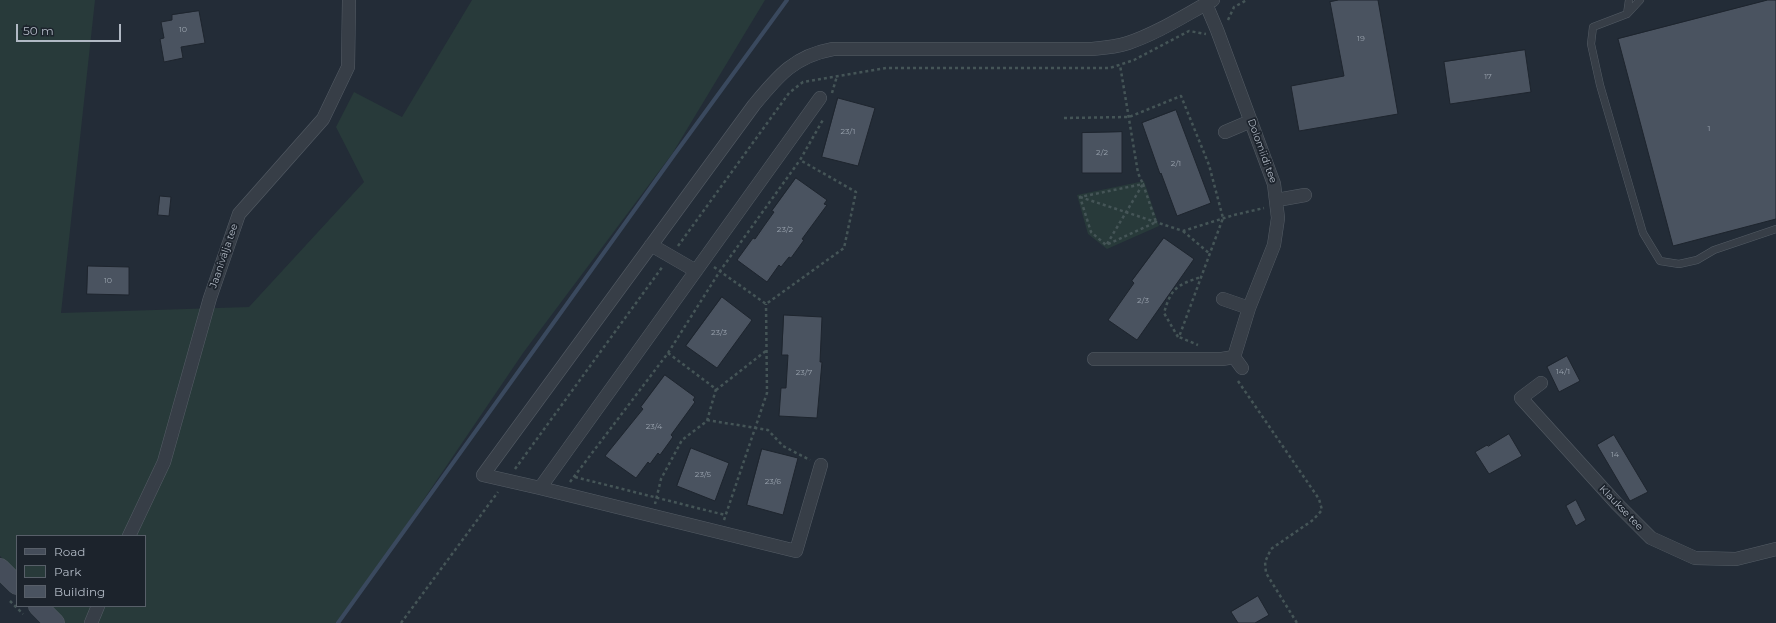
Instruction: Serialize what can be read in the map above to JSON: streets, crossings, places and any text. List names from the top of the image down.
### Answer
{
  "streets": {
    "street": ["Dolomiidi tee", "Jaanivälja tee", "Klaukse tee"]
  },
  "house_numbers": [
    "10",
    "19",
    "17",
    "1",
    "23/1",
    "2/2",
    "2/1",
    "23/2",
    "10",
    "2/3",
    "23/3",
    "14/1",
    "23/7",
    "23/4",
    "14",
    "23/5",
    "23/6"
  ],
  "legend": ["Road", "Park", "Building"],
  "scale_bar": "50 m"
}
